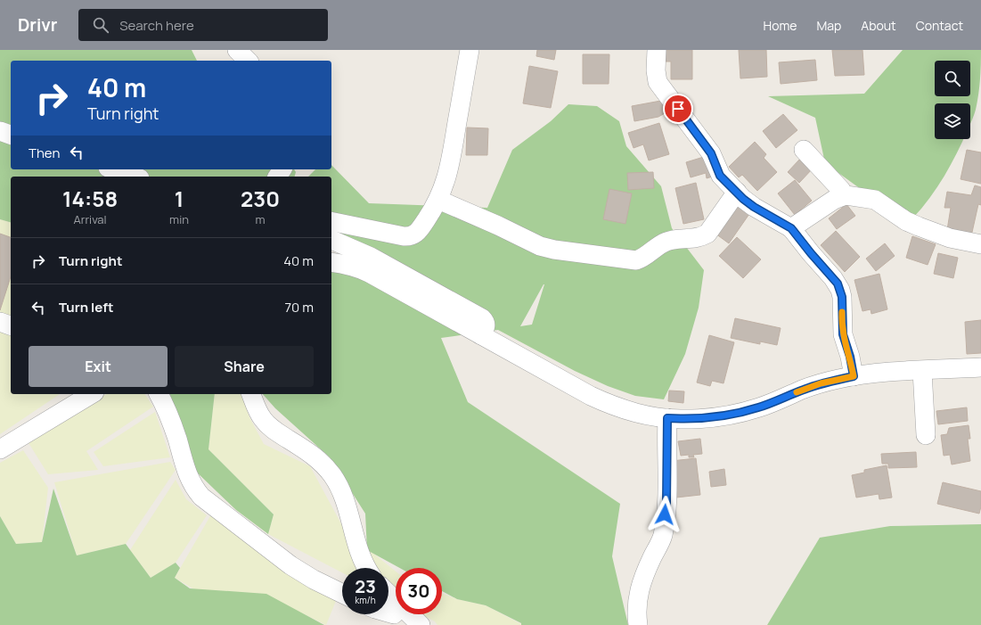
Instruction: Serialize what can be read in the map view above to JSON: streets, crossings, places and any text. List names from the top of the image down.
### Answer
{
  "page": {
    "header": "Drivr",
    "search": "Search here",
    "nav": [
      "Home",
      "Map",
      "About",
      "Contact"
    ],
    "turn": ["40 m", "Turn right"],
    "then": "Then",
    "eta": [
      "14:58",
      "Arrival",
      "1",
      "min",
      "230",
      "m"
    ],
    "list": [
      {
        "name": "Turn right",
        "value": "40 m"
      },
      {
        "name": "Turn left",
        "value": "70 m"
      }
    ],
    "buttons": ["Exit", "Share"],
    "speed": "23 km/h",
    "limit": "30"
  }
}
